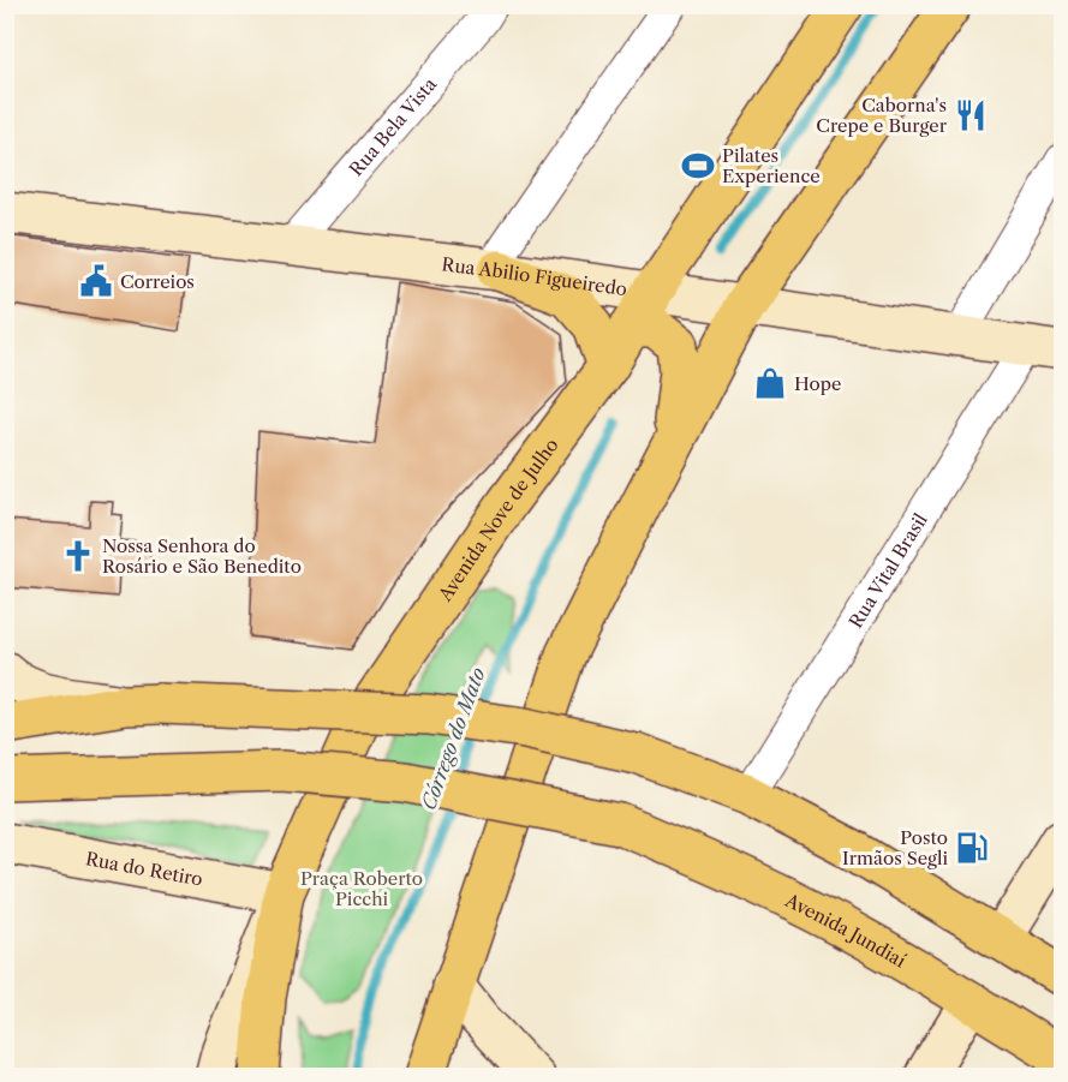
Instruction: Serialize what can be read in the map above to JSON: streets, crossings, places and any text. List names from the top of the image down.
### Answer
{
  "streets": {
    "main road": ["Avenida Nove de Julho", "Avenida Jundiaí"],
    "street": [
      "Rua Bela Vista",
      "Rua Abilio Figueiredo",
      "Rua Vital Brasil",
      "Rua do Retiro"
    ]
  },
  "crossings": [
    ["Rua Bela Vista", "Rua Abilio Figueiredo"],
    ["Rua Abilio Figueiredo", "Avenida Nove de Julho"],
    ["Rua Abilio Figueiredo", "Rua Vital Brasil"],
    ["Avenida Nove de Julho", "Rua do Retiro"]
  ],
  "water": ["Córrego do Mato"],
  "parks": ["Praça Roberto Picchi"],
  "places": {
    "restaurant": ["Caborna's Crepe e Burger"],
    "sports": ["Pilates Experience"],
    "public building": ["Correios"],
    "shop": ["Hope"],
    "church": ["Nossa Senhora do Rosário e São Benedito"],
    "fuel station": ["Posto Irmãos Segli"]
  }
}
